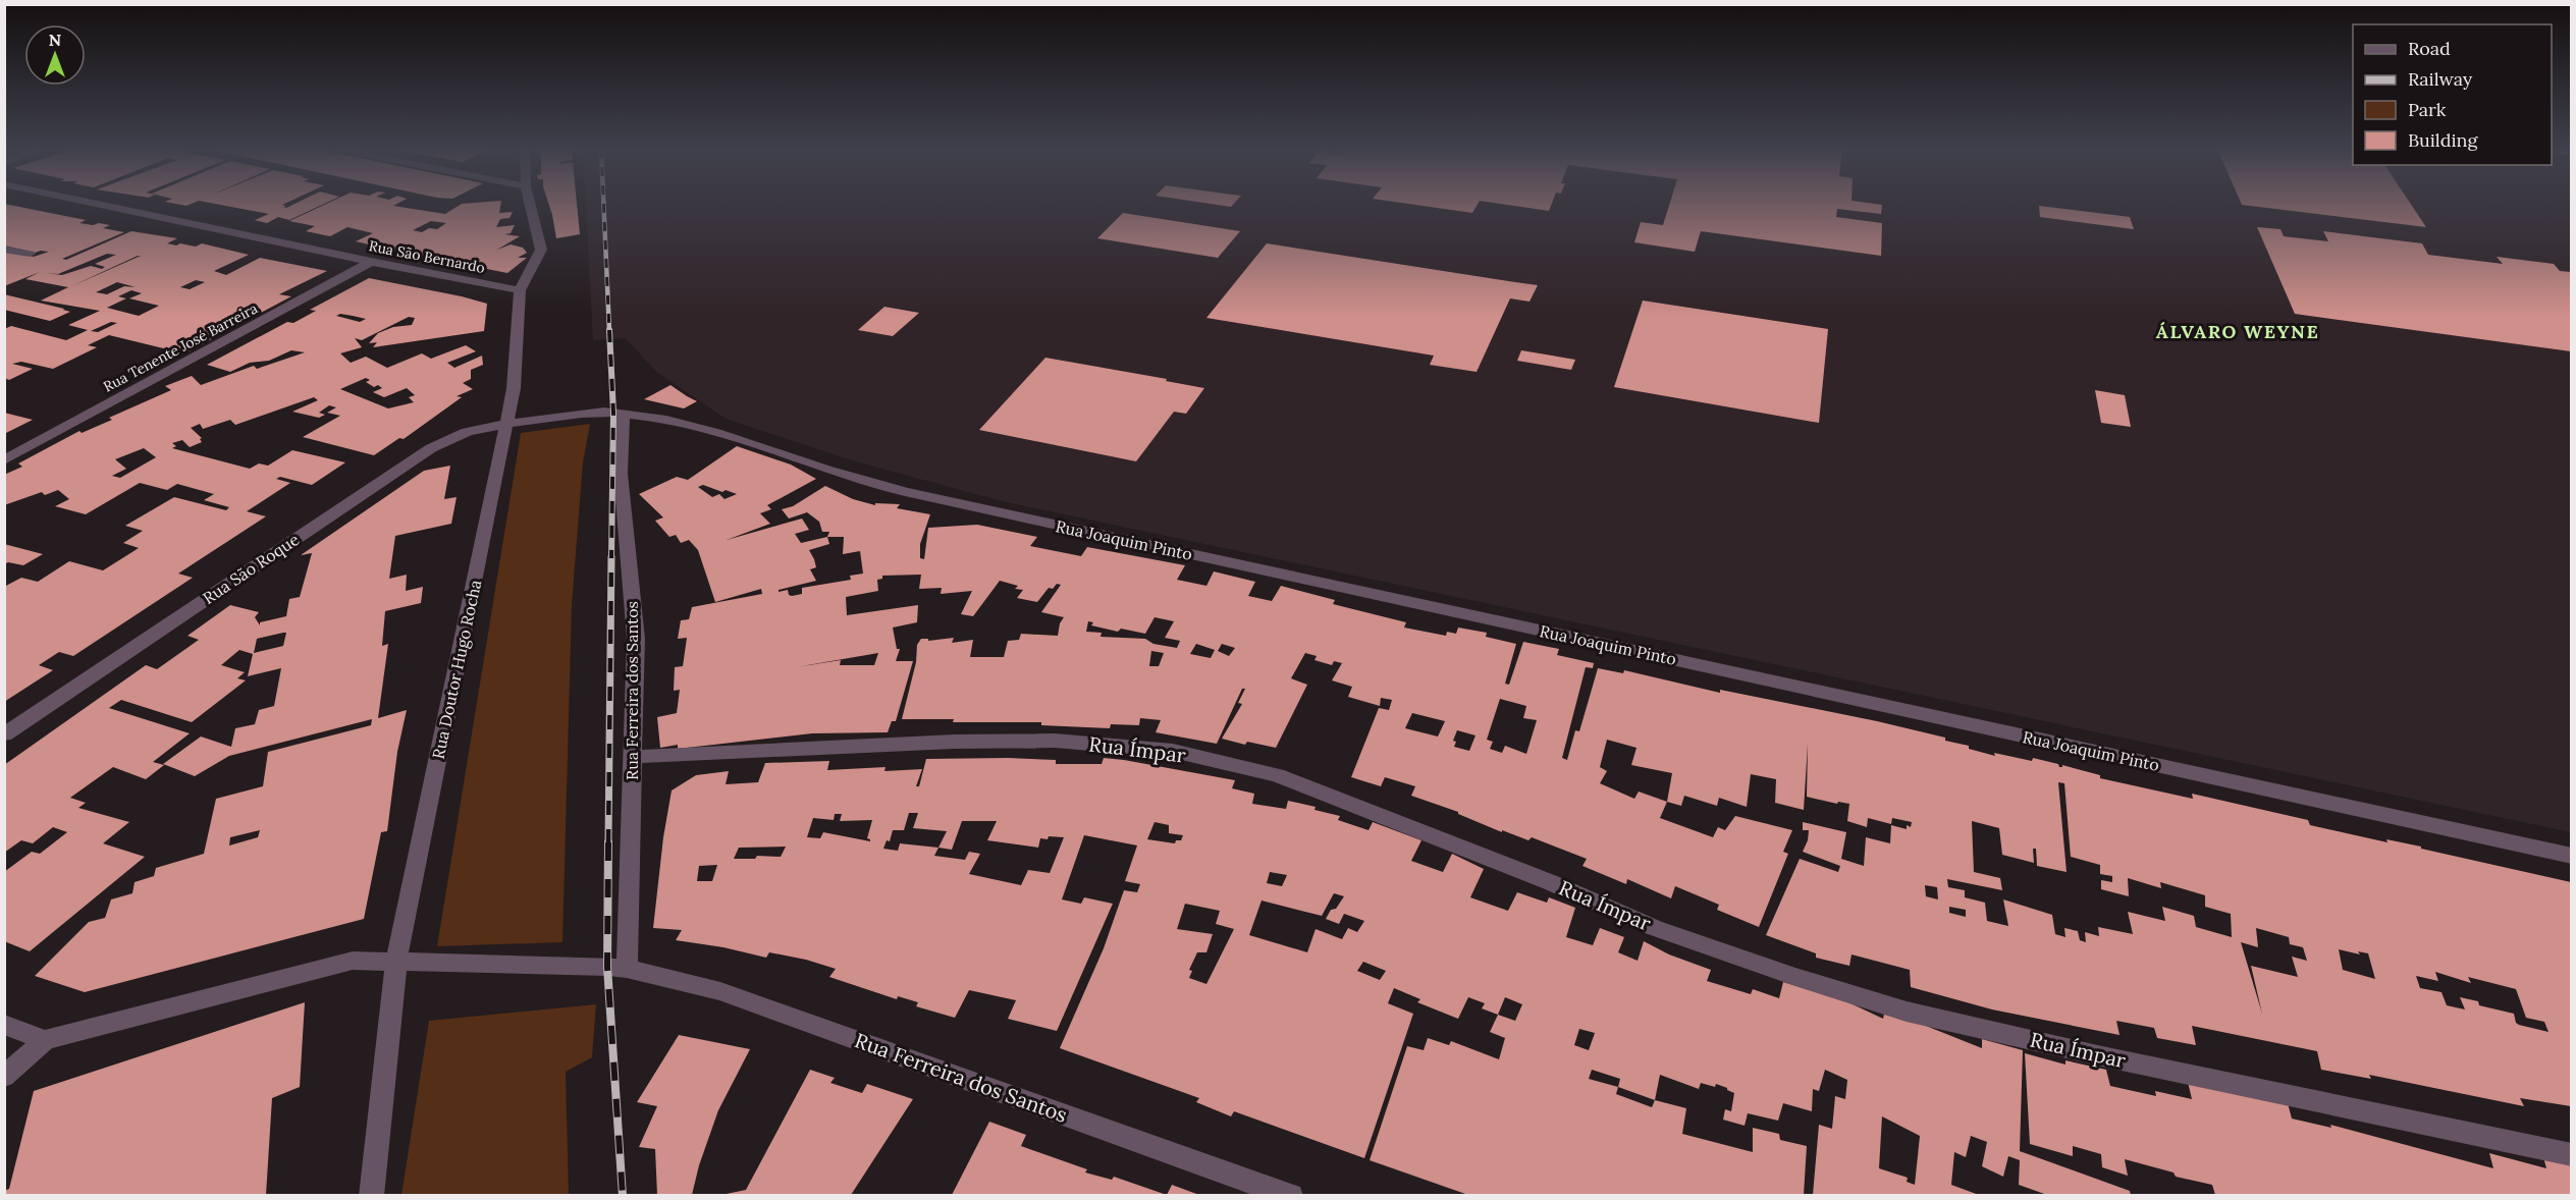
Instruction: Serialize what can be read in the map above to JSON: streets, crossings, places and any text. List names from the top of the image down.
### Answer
{
  "streets": {
    "street": [
      "Rua São Bernardo",
      "Rua Tenente José Barreira",
      "Rua Joaquim Pinto",
      "Rua São Roque",
      "Rua Doutor Hugo Rocha",
      "Rua Ferreira dos Santos",
      "Rua Ímpar"
    ]
  },
  "crossings": [
    ["Rua São Bernardo", "Rua Tenente José Barreira"],
    ["Rua São Bernardo", "Rua Doutor Hugo Rocha"],
    ["Rua Joaquim Pinto", "Rua Ferreira dos Santos"],
    ["Rua São Roque", "Rua Doutor Hugo Rocha"],
    ["Rua Doutor Hugo Rocha", "Rua Ferreira dos Santos"],
    ["Rua Ferreira dos Santos", "Rua Ímpar"]
  ],
  "districts": ["ÁLVARO WEYNE"],
  "legend": [
    "Road",
    "Railway",
    "Park",
    "Building"
  ],
  "north": "top"
}
